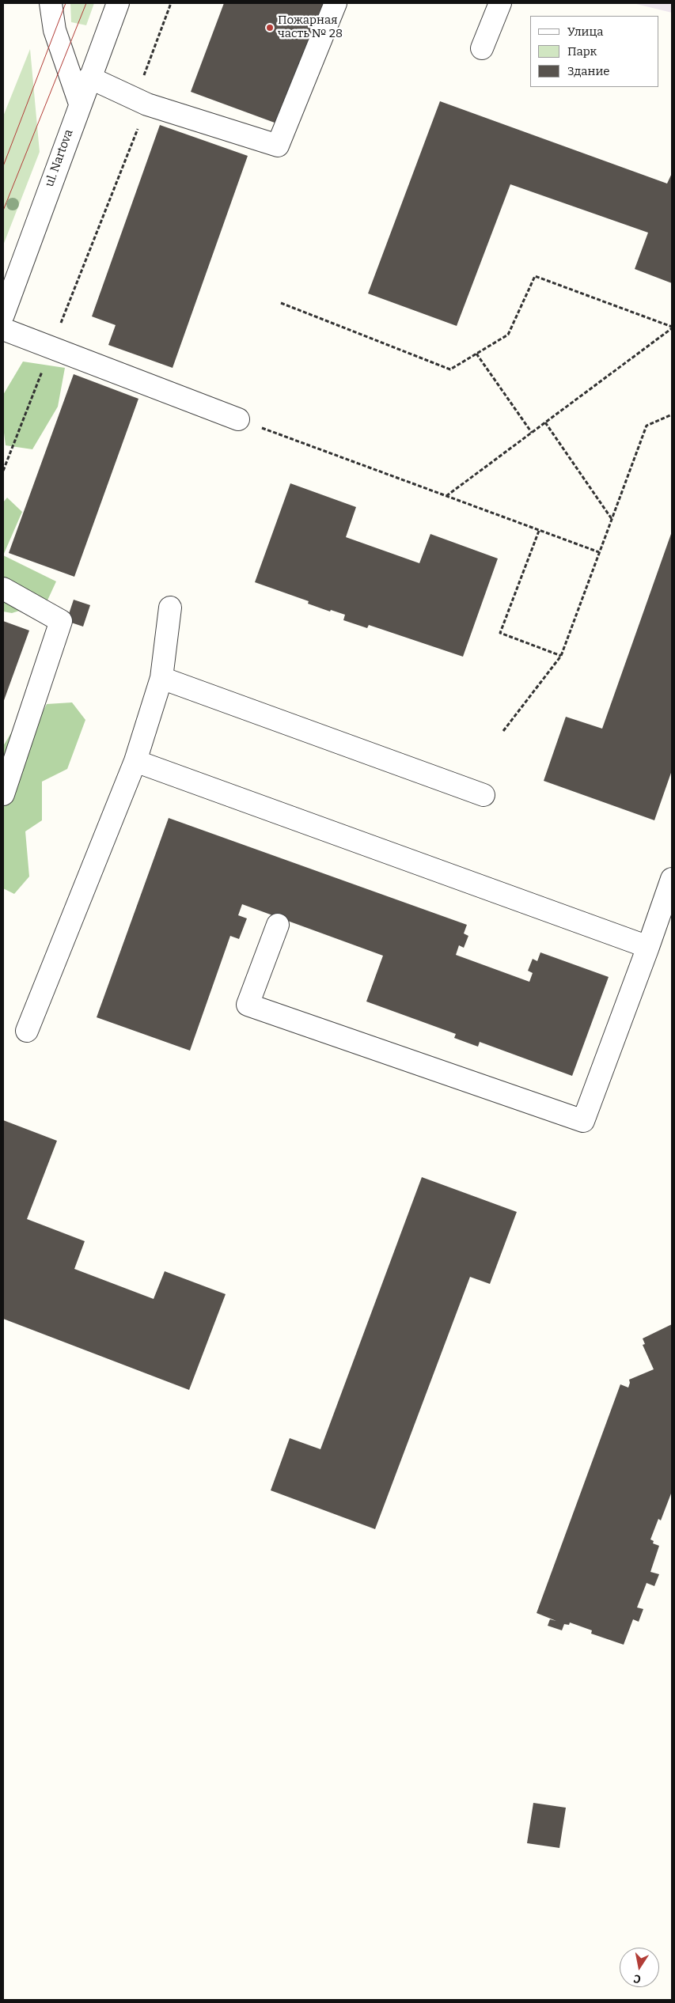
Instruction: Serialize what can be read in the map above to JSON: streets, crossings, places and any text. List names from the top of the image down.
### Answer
{
  "streets": {
    "street": ["ul. Nartova"]
  },
  "places": ["Пожарная часть № 28"],
  "legend": ["Улица", "Парк", "Здание"],
  "north": "bottom"
}
